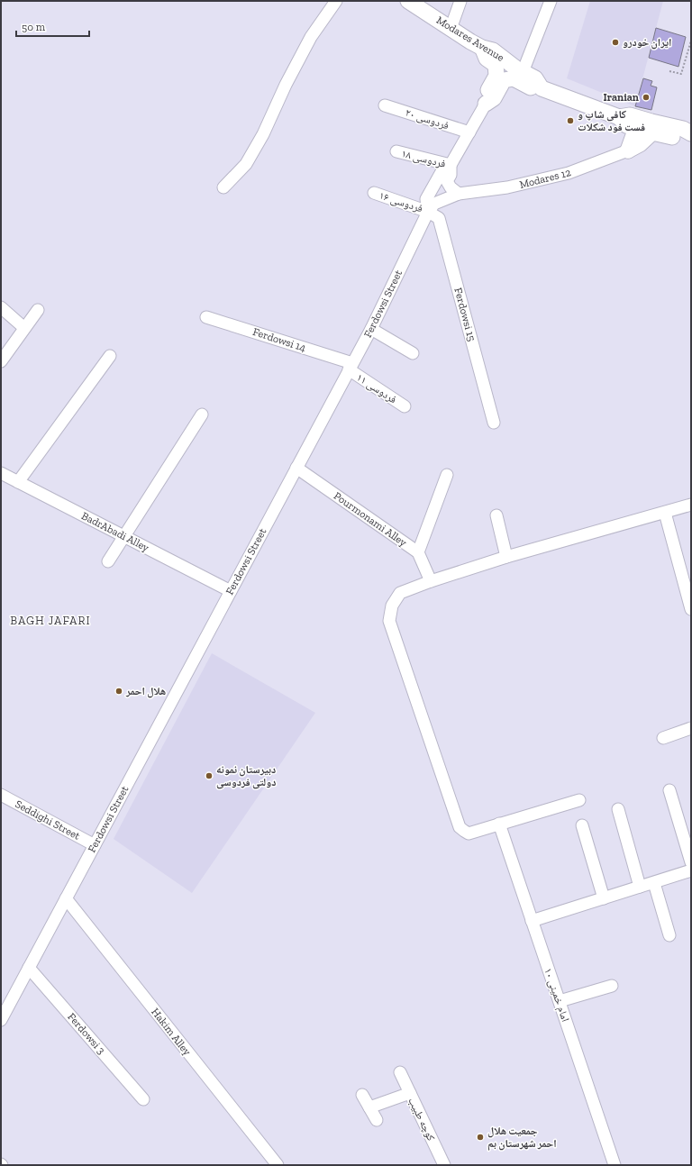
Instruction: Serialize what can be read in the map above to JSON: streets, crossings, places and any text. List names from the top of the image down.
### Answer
{
  "streets": {
    "main road": ["Modares Avenue"],
    "street": [
      "فردوسی ۲۰",
      "فردوسی ۱۸",
      "Modares 12",
      "فردوسی ۱۶",
      "Ferdowsi Street",
      "Ferdowsi 15",
      "Ferdowsi 14",
      "فردوسی ۱۱",
      "Pourmonami Alley",
      "BadrAbadi Alley",
      "Seddighi Street",
      "امام خمینی ۱۰",
      "Hakim Alley",
      "Ferdowsi 3",
      "کوچه طبیب"
    ]
  },
  "crossings": [
    ["فردوسی ۲۰", "Ferdowsi Street"],
    ["فردوسی ۱۸", "Ferdowsi Street"],
    ["Modares 12", "فردوسی ۱۶"],
    ["Modares 12", "Ferdowsi Street"],
    ["Modares 12", "Ferdowsi 15"],
    ["فردوسی ۱۶", "Ferdowsi Street"],
    ["فردوسی ۱۶", "Ferdowsi 15"],
    ["Ferdowsi Street", "Ferdowsi 15"],
    ["Ferdowsi Street", "Ferdowsi 14"],
    ["Ferdowsi Street", "فردوسی ۱۱"],
    ["Ferdowsi Street", "Pourmonami Alley"],
    ["Ferdowsi Street", "BadrAbadi Alley"],
    ["Ferdowsi Street", "Seddighi Street"],
    ["Ferdowsi Street", "Hakim Alley"],
    ["Ferdowsi Street", "Ferdowsi 3"],
    ["Ferdowsi 14", "فردوسی ۱۱"]
  ],
  "districts": ["BAGH JAFARI"],
  "places": [
    "ایران خودرو",
    "Iranian",
    "کافی شاپ و فست فود شکلات",
    "هلال احمر",
    "دبیرستان نمونه دولتی فردوسی",
    "جمعیت هلال احمر شهرستان بم"
  ],
  "scale_bar": "50 m"
}
